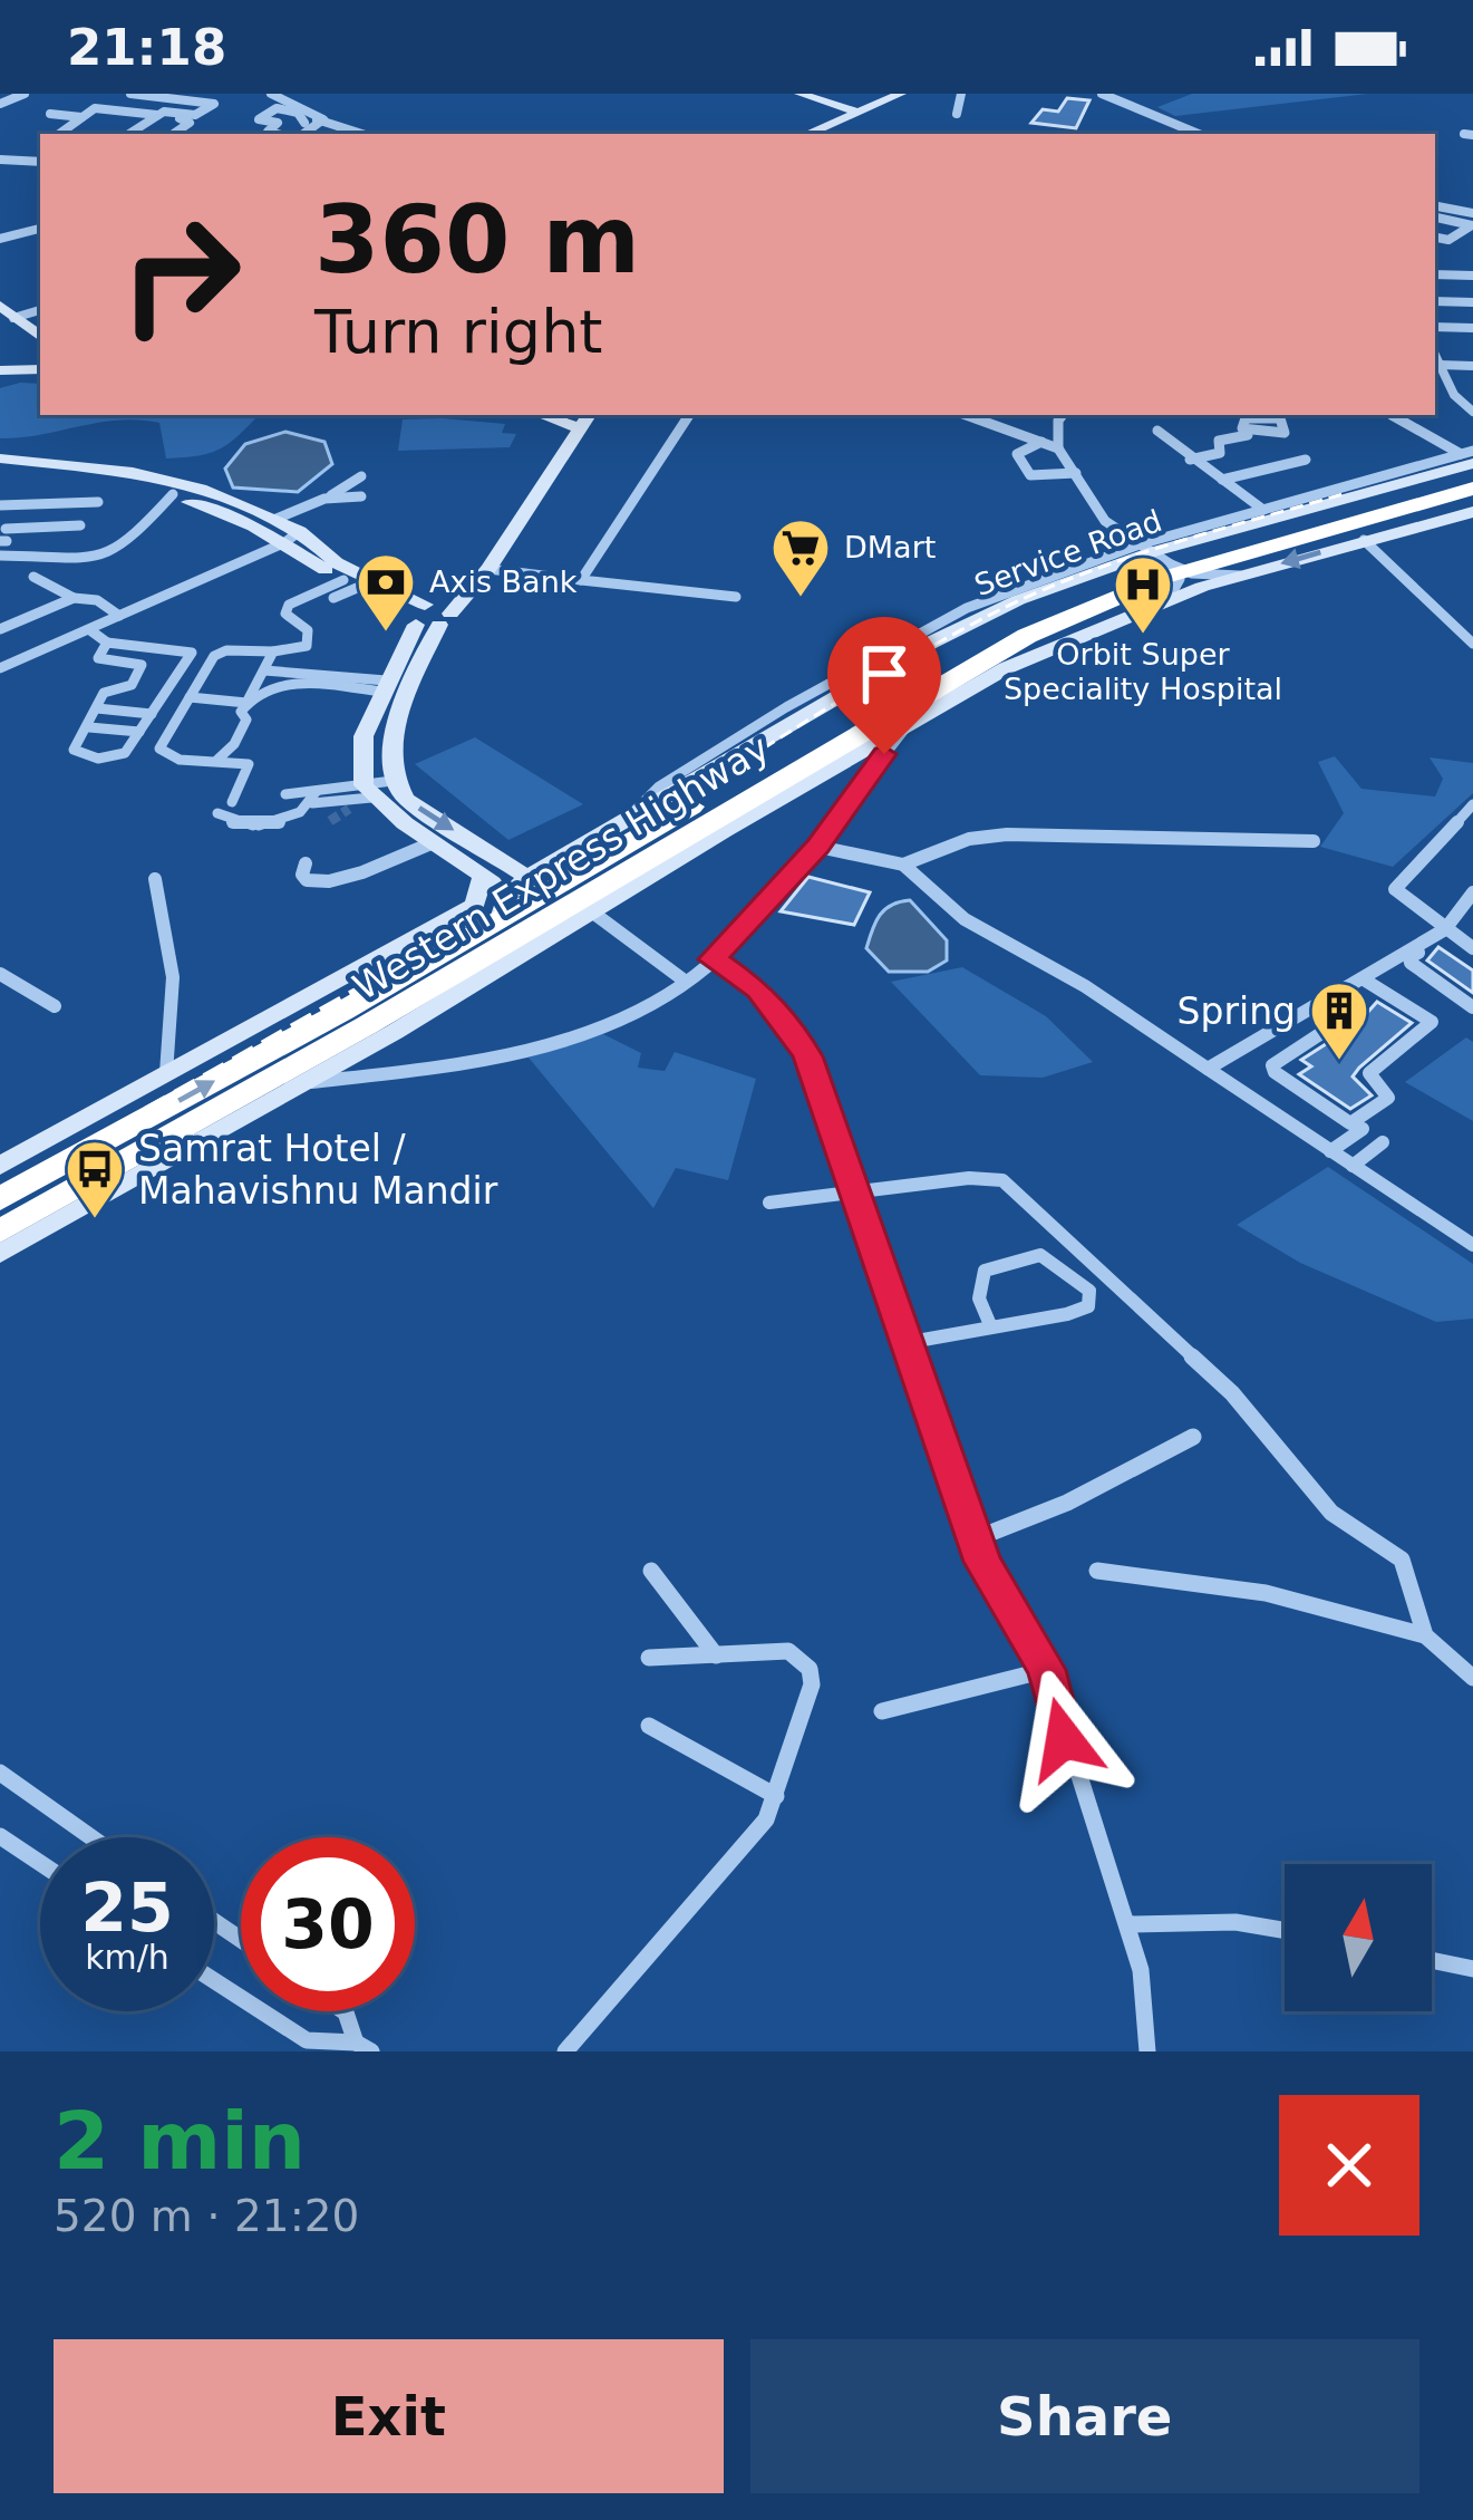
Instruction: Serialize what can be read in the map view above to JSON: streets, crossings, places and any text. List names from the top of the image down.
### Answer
{
  "streets": {
    "highway": ["Western Express Highway"],
    "main road": ["Service Road"]
  },
  "crossings": [
    ["Service Road", "Western Express Highway"]
  ],
  "places": {
    "supermarket": ["DMart"],
    "bank": ["Axis Bank"],
    "hospital": ["Orbit Super Speciality Hospital"],
    "building": ["Spring"],
    "bus stop": ["Samrat Hotel / Mahavishnu Mandir"]
  },
  "north": "top",
  "page": {
    "status": "21:18",
    "turn": ["360 m", "Turn right"],
    "speed": "25 km/h",
    "limit": "30",
    "heading": ["2 min", "520 m · 21:20"],
    "buttons": ["Exit", "Share"]
  }
}
